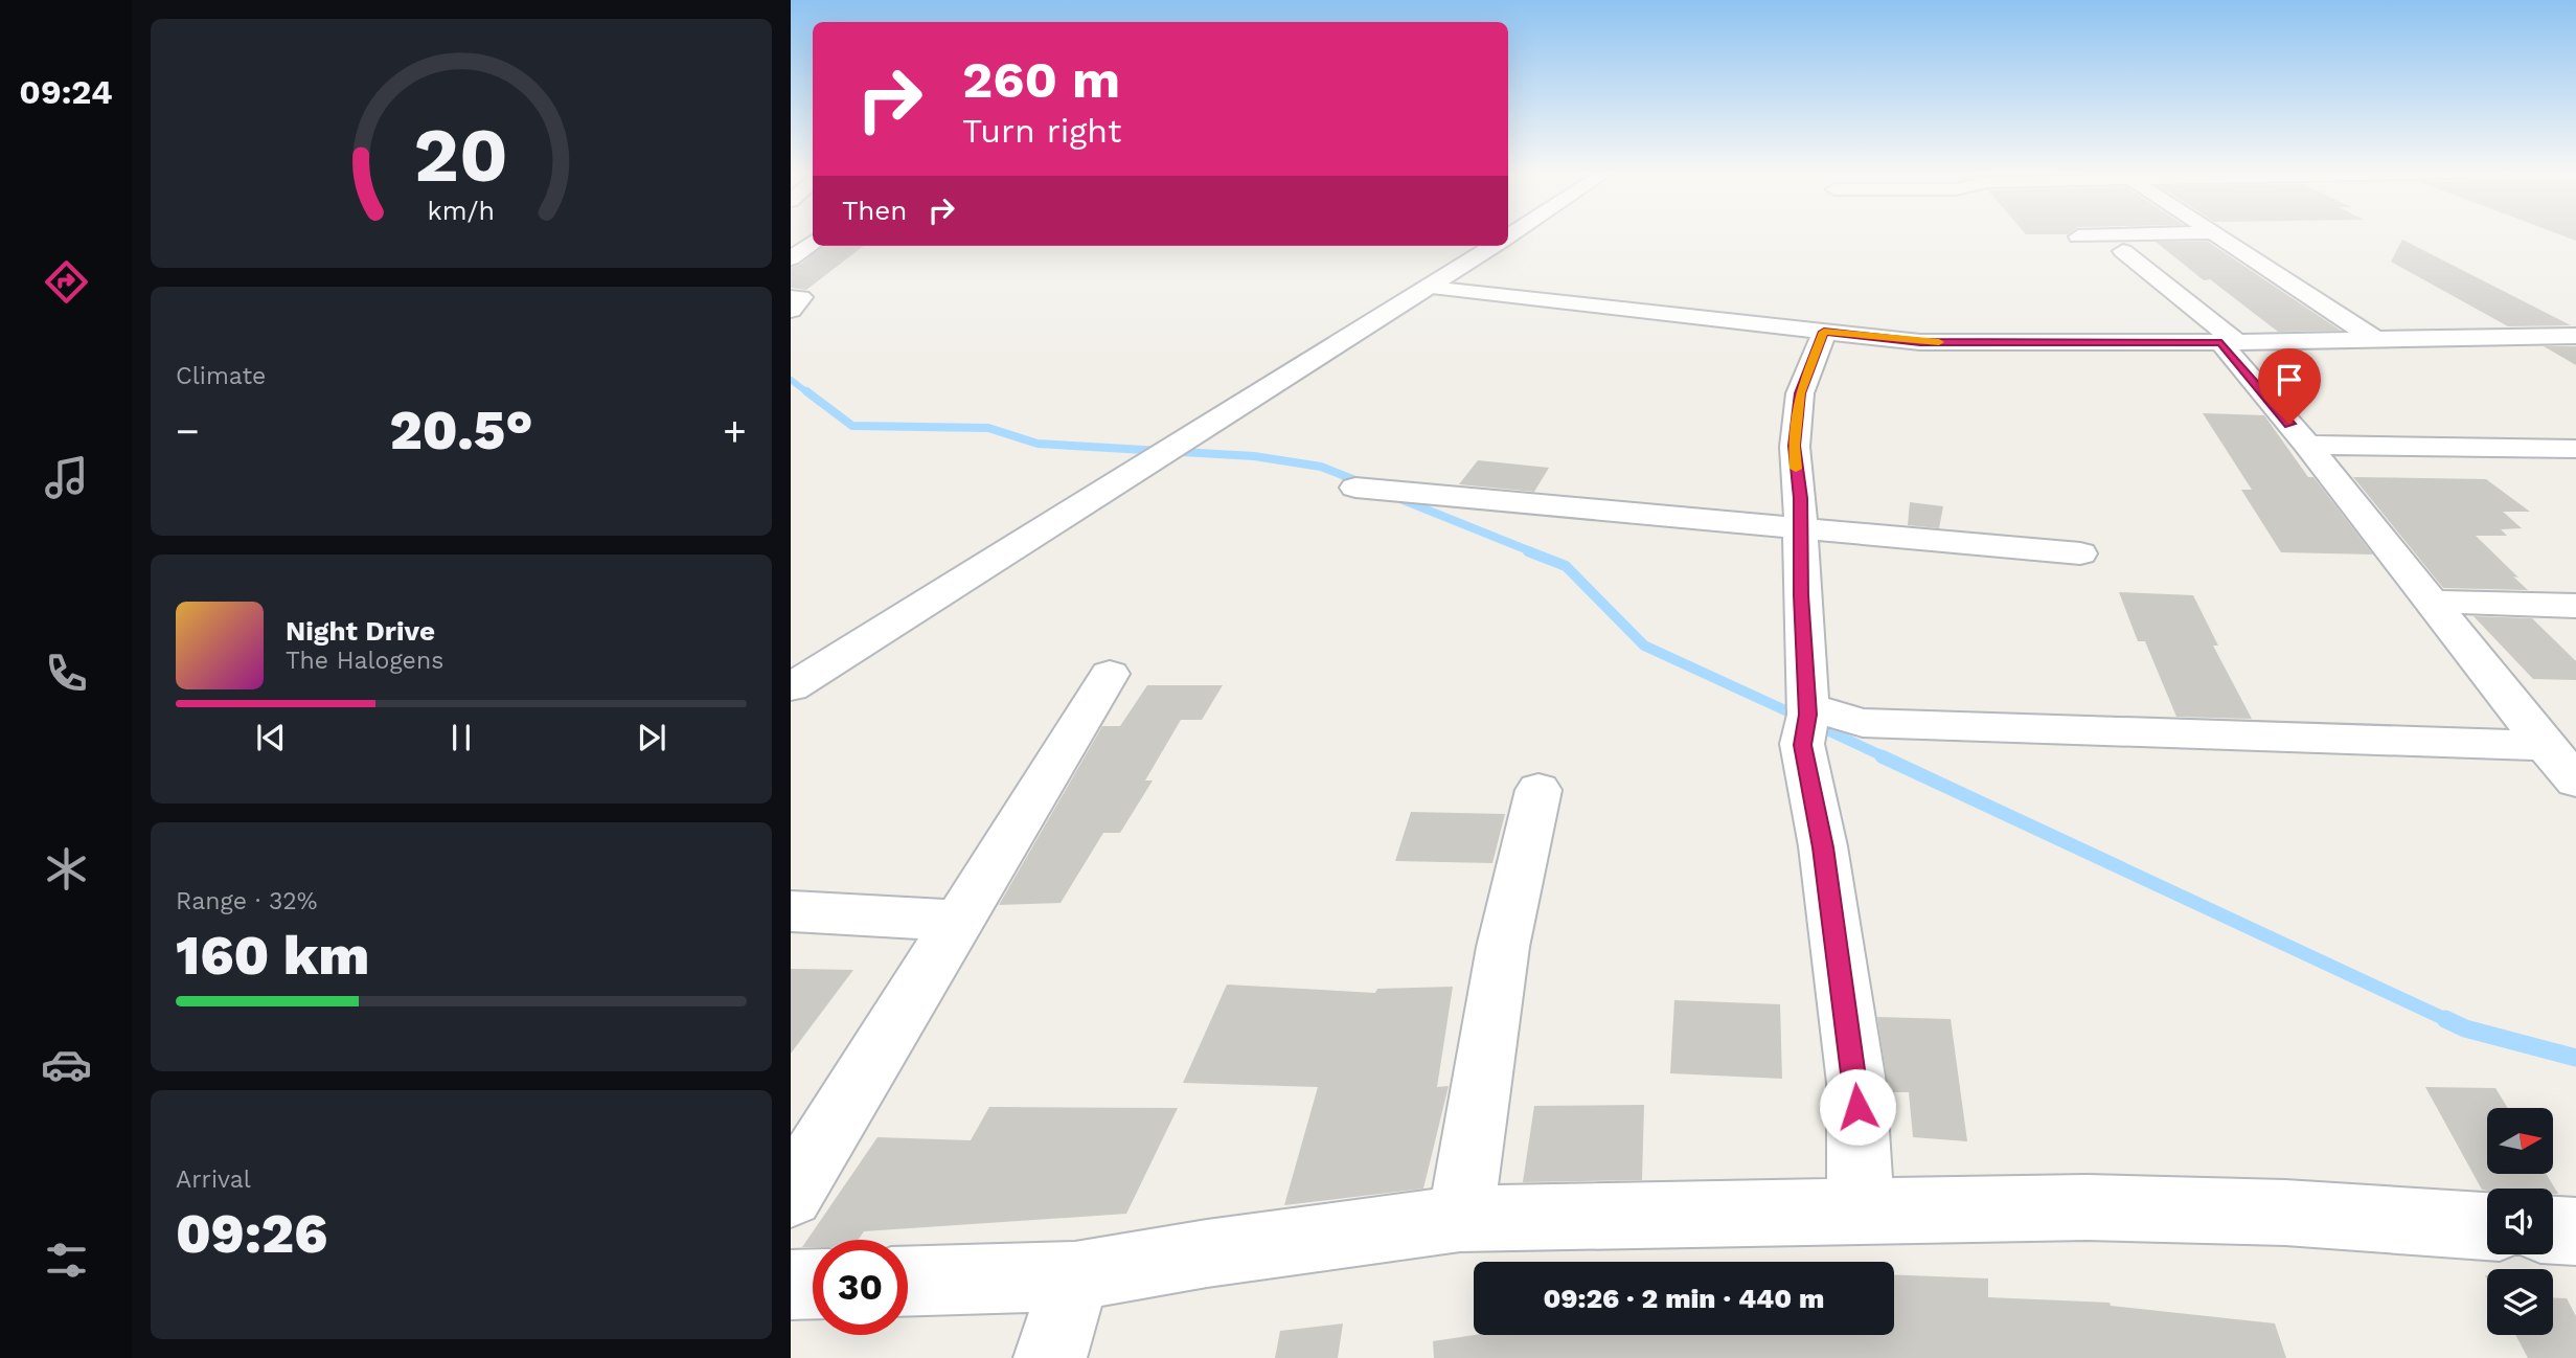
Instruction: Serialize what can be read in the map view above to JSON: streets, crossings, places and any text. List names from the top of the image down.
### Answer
{
  "north": "right",
  "page": {
    "tabs": "09:24",
    "turn": ["260 m", "Turn right"],
    "then": "Then",
    "tile": [
      "Climate",
      ["Range · 32%", "160 km"],
      ["Arrival", "09:26"]
    ],
    "heat": ["−", "20.5°", "+"],
    "song": ["Night Drive", "The Halogens"],
    "limit": "30",
    "trip": "09:26 · 2 min · 440 m",
    "gauge": ["20", "km/h"]
  }
}
